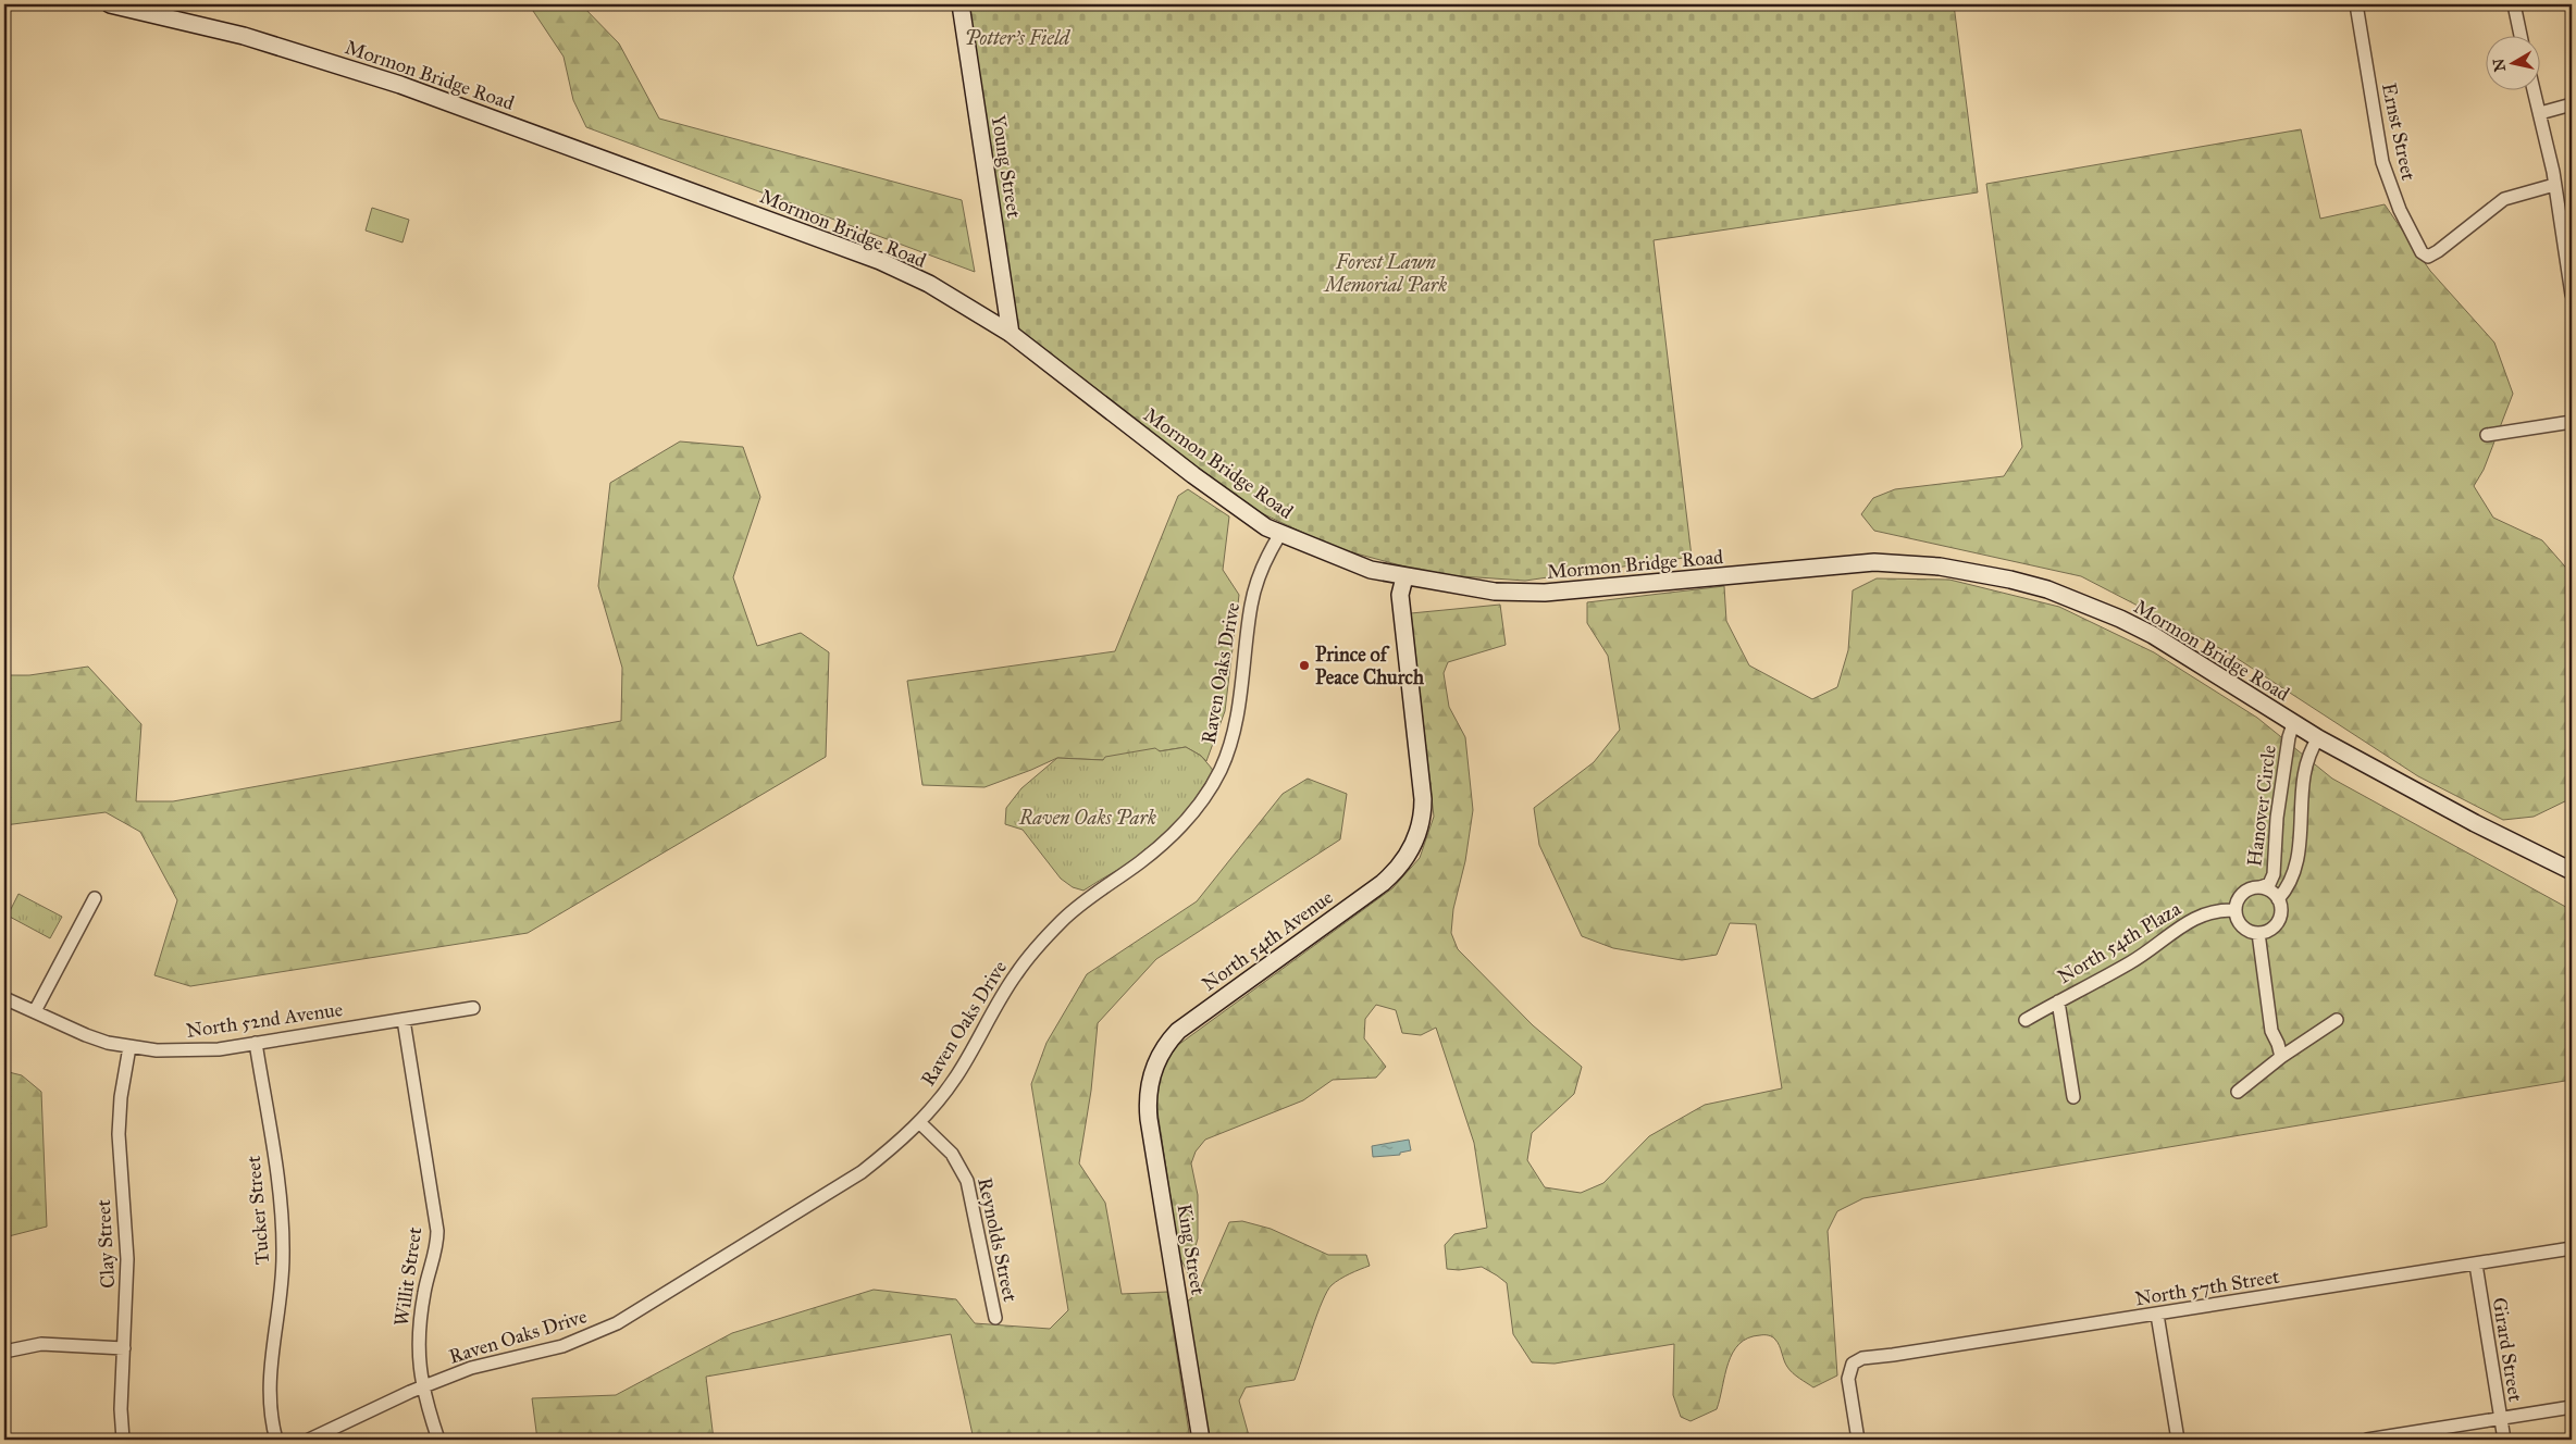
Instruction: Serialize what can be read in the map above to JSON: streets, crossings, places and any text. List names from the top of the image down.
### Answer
{
  "streets": {
    "main road": [
      "Mormon Bridge Road",
      "Young Street",
      "North 54th Avenue",
      "King Street"
    ],
    "street": [
      "Ernst Street",
      "Raven Oaks Drive",
      "Hanover Circle",
      "North 54th Plaza",
      "North 52nd Avenue",
      "Tucker Street",
      "Reynolds Street",
      "Clay Street",
      "Willit Street",
      "North 57th Street",
      "Girard Street"
    ]
  },
  "crossings": [
    ["Mormon Bridge Road", "Young Street"],
    ["Mormon Bridge Road", "Raven Oaks Drive"],
    ["Mormon Bridge Road", "Hanover Circle"],
    ["Mormon Bridge Road", "North 54th Avenue"],
    ["Raven Oaks Drive", "Reynolds Street"],
    ["Raven Oaks Drive", "Willit Street"],
    ["Hanover Circle", "North 54th Plaza"],
    ["North 54th Avenue", "King Street"],
    ["North 52nd Avenue", "Tucker Street"],
    ["North 52nd Avenue", "Clay Street"],
    ["North 52nd Avenue", "Willit Street"],
    ["North 57th Street", "Girard Street"]
  ],
  "parks": ["Potter's Field", "Forest Lawn Memorial Park", "Raven Oaks Park"],
  "places": ["Prince of Peace Church"],
  "north": "left"
}
